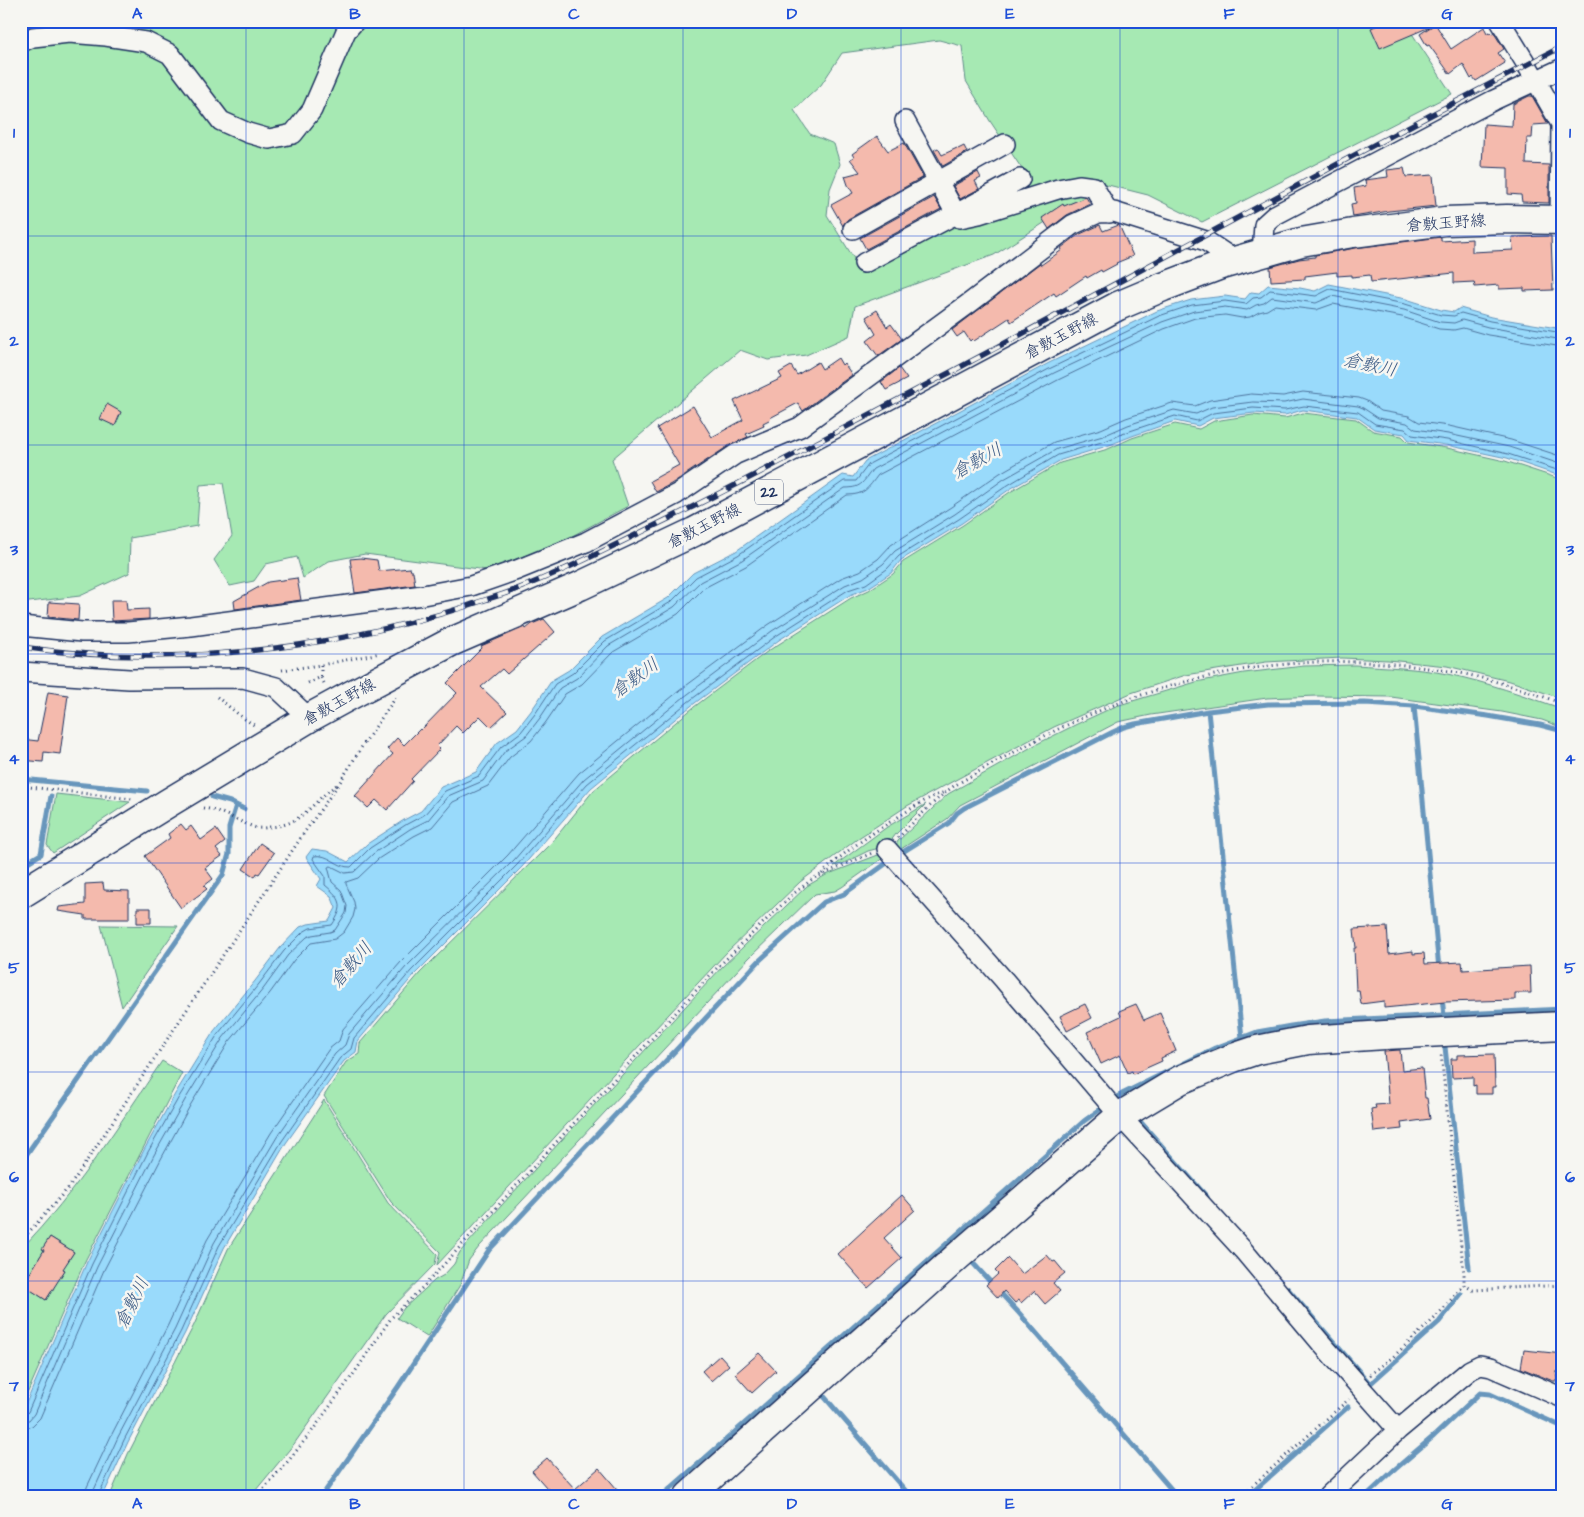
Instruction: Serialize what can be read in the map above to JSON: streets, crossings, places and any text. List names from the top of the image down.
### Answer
{
  "streets": {
    "main road": ["倉敷玉野線", "22"]
  },
  "water": ["倉敷川"],
  "grid": {
    "columns": [
      "A",
      "B",
      "C",
      "D",
      "E",
      "F",
      "G"
    ],
    "rows": [
      "1",
      "2",
      "3",
      "4",
      "5",
      "6",
      "7"
    ]
  }
}
